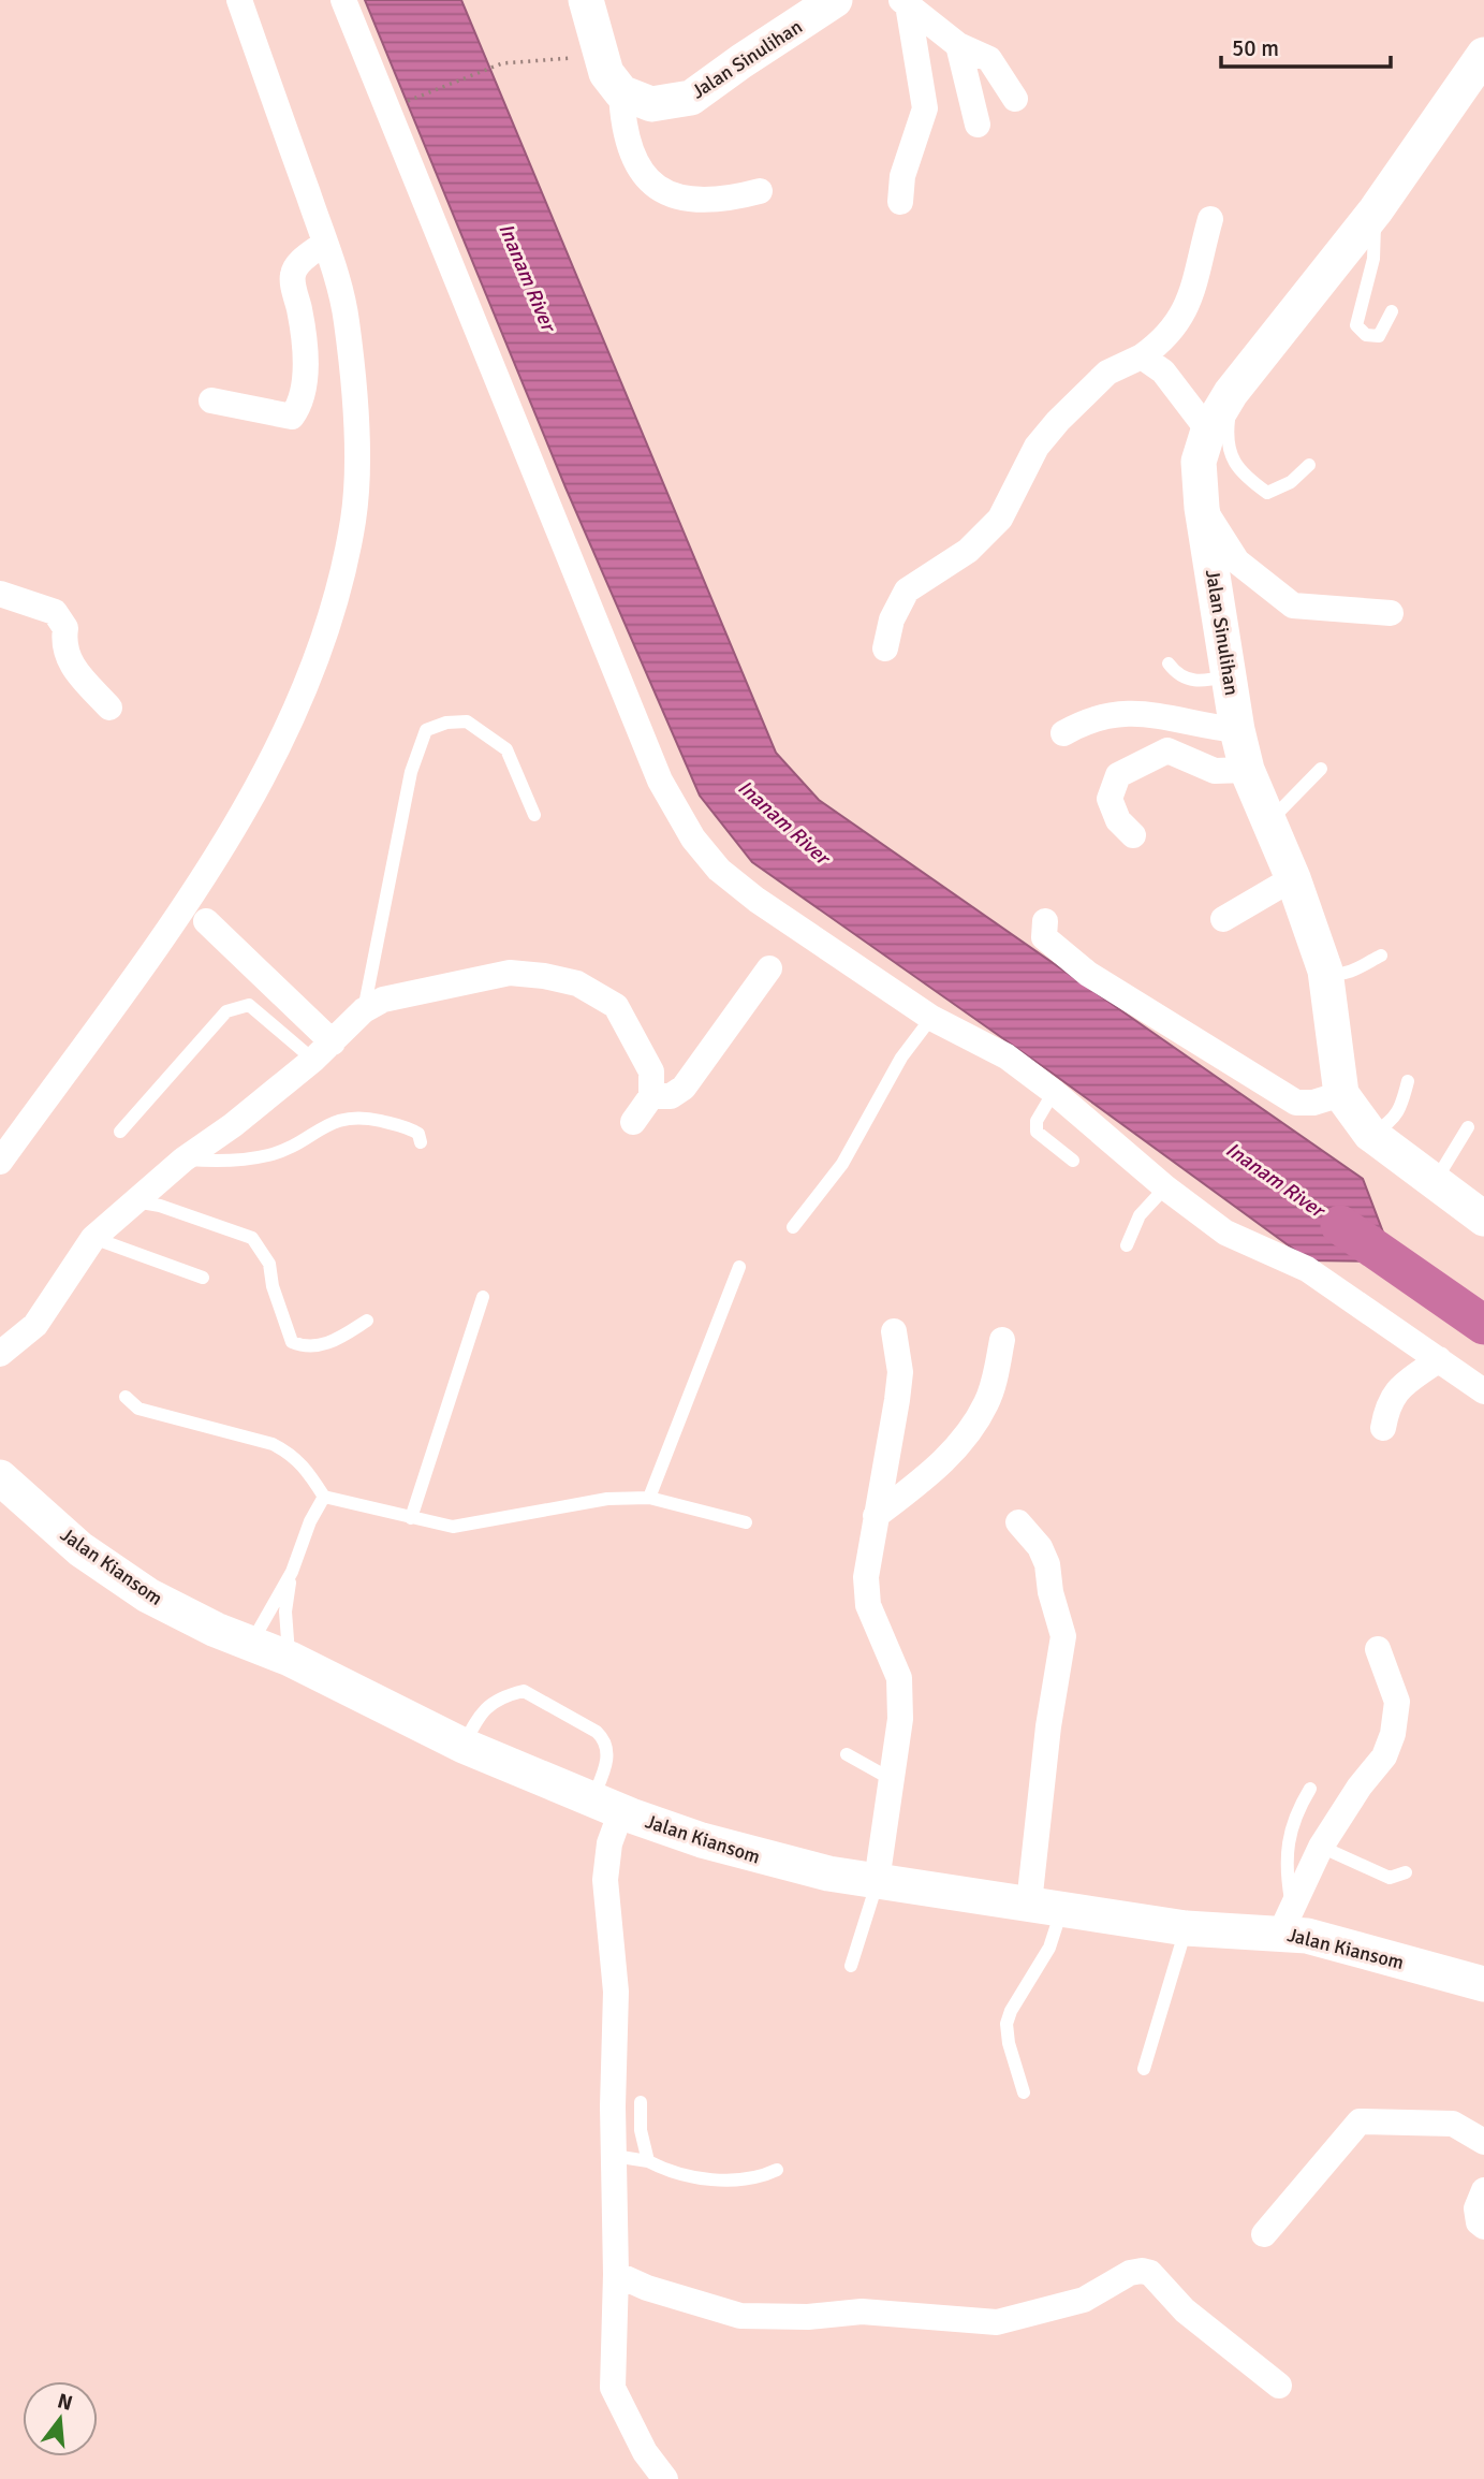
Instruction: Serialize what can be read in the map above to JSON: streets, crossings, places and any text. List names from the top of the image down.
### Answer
{
  "streets": {
    "street": ["Jalan Sinulihan", "Jalan Kiansom"]
  },
  "water": ["Inanam River"],
  "scale_bar": "50 m",
  "north": "top"
}
